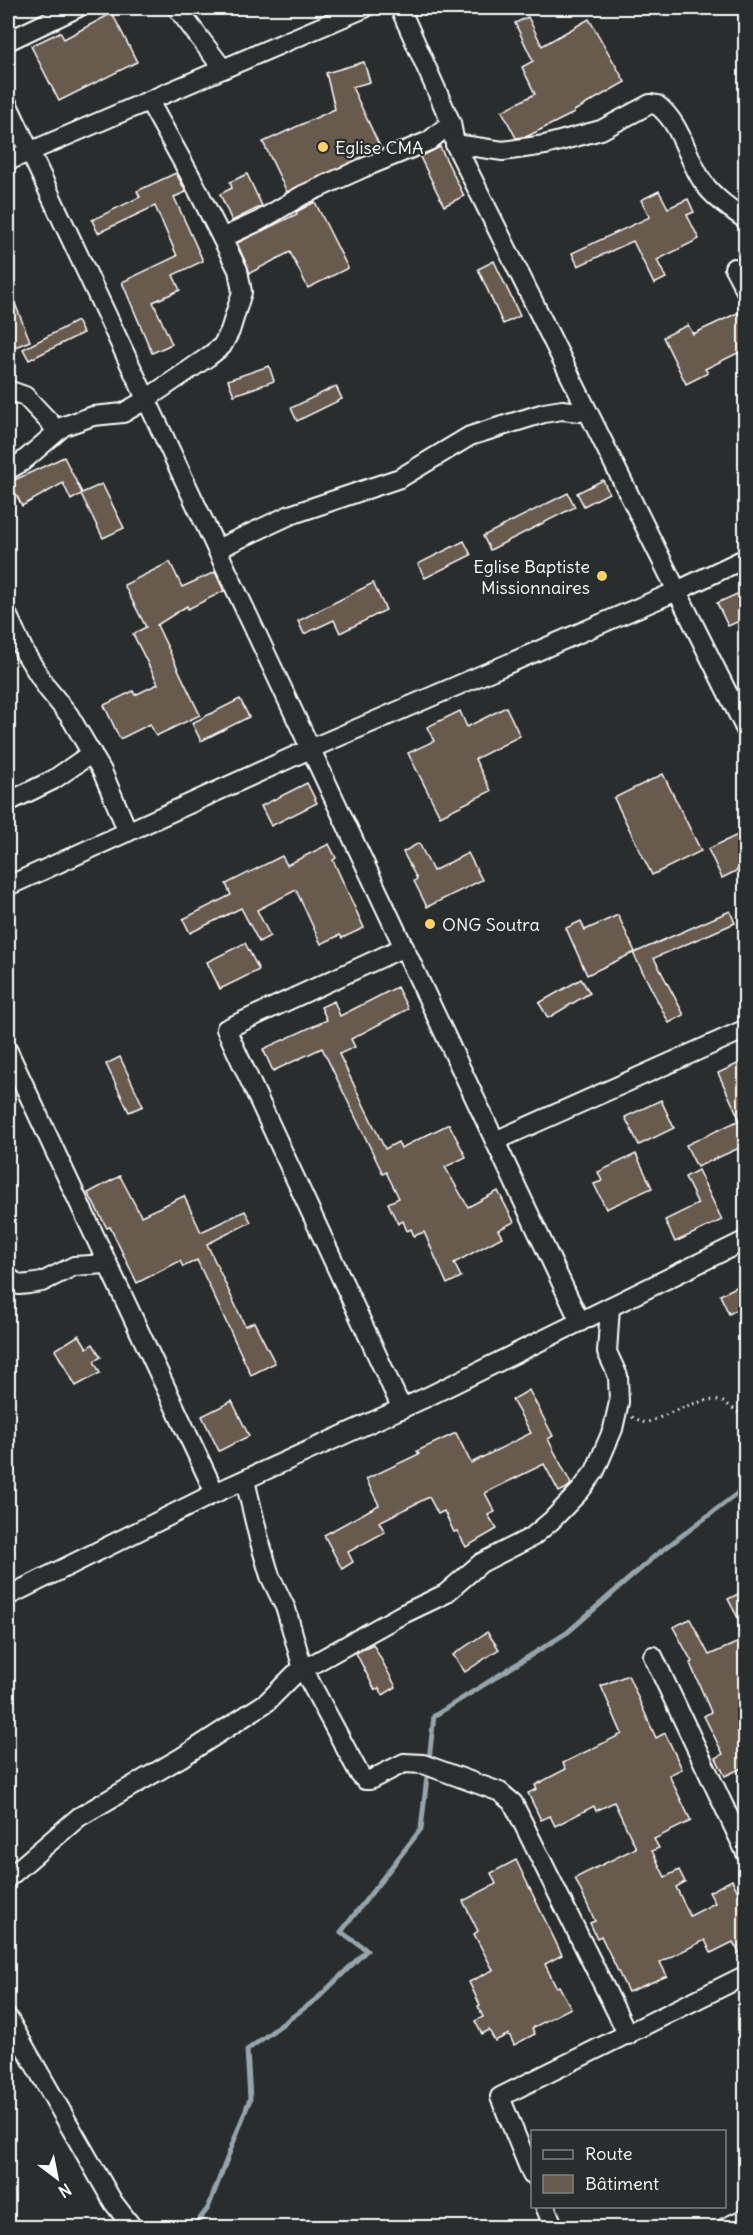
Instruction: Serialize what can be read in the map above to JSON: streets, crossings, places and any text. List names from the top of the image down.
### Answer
{
  "places": ["Eglise CMA", "Eglise Baptiste Missionnaires", "ONG Soutra"],
  "legend": ["Route", "Bâtiment"],
  "north": "bottom right"
}
